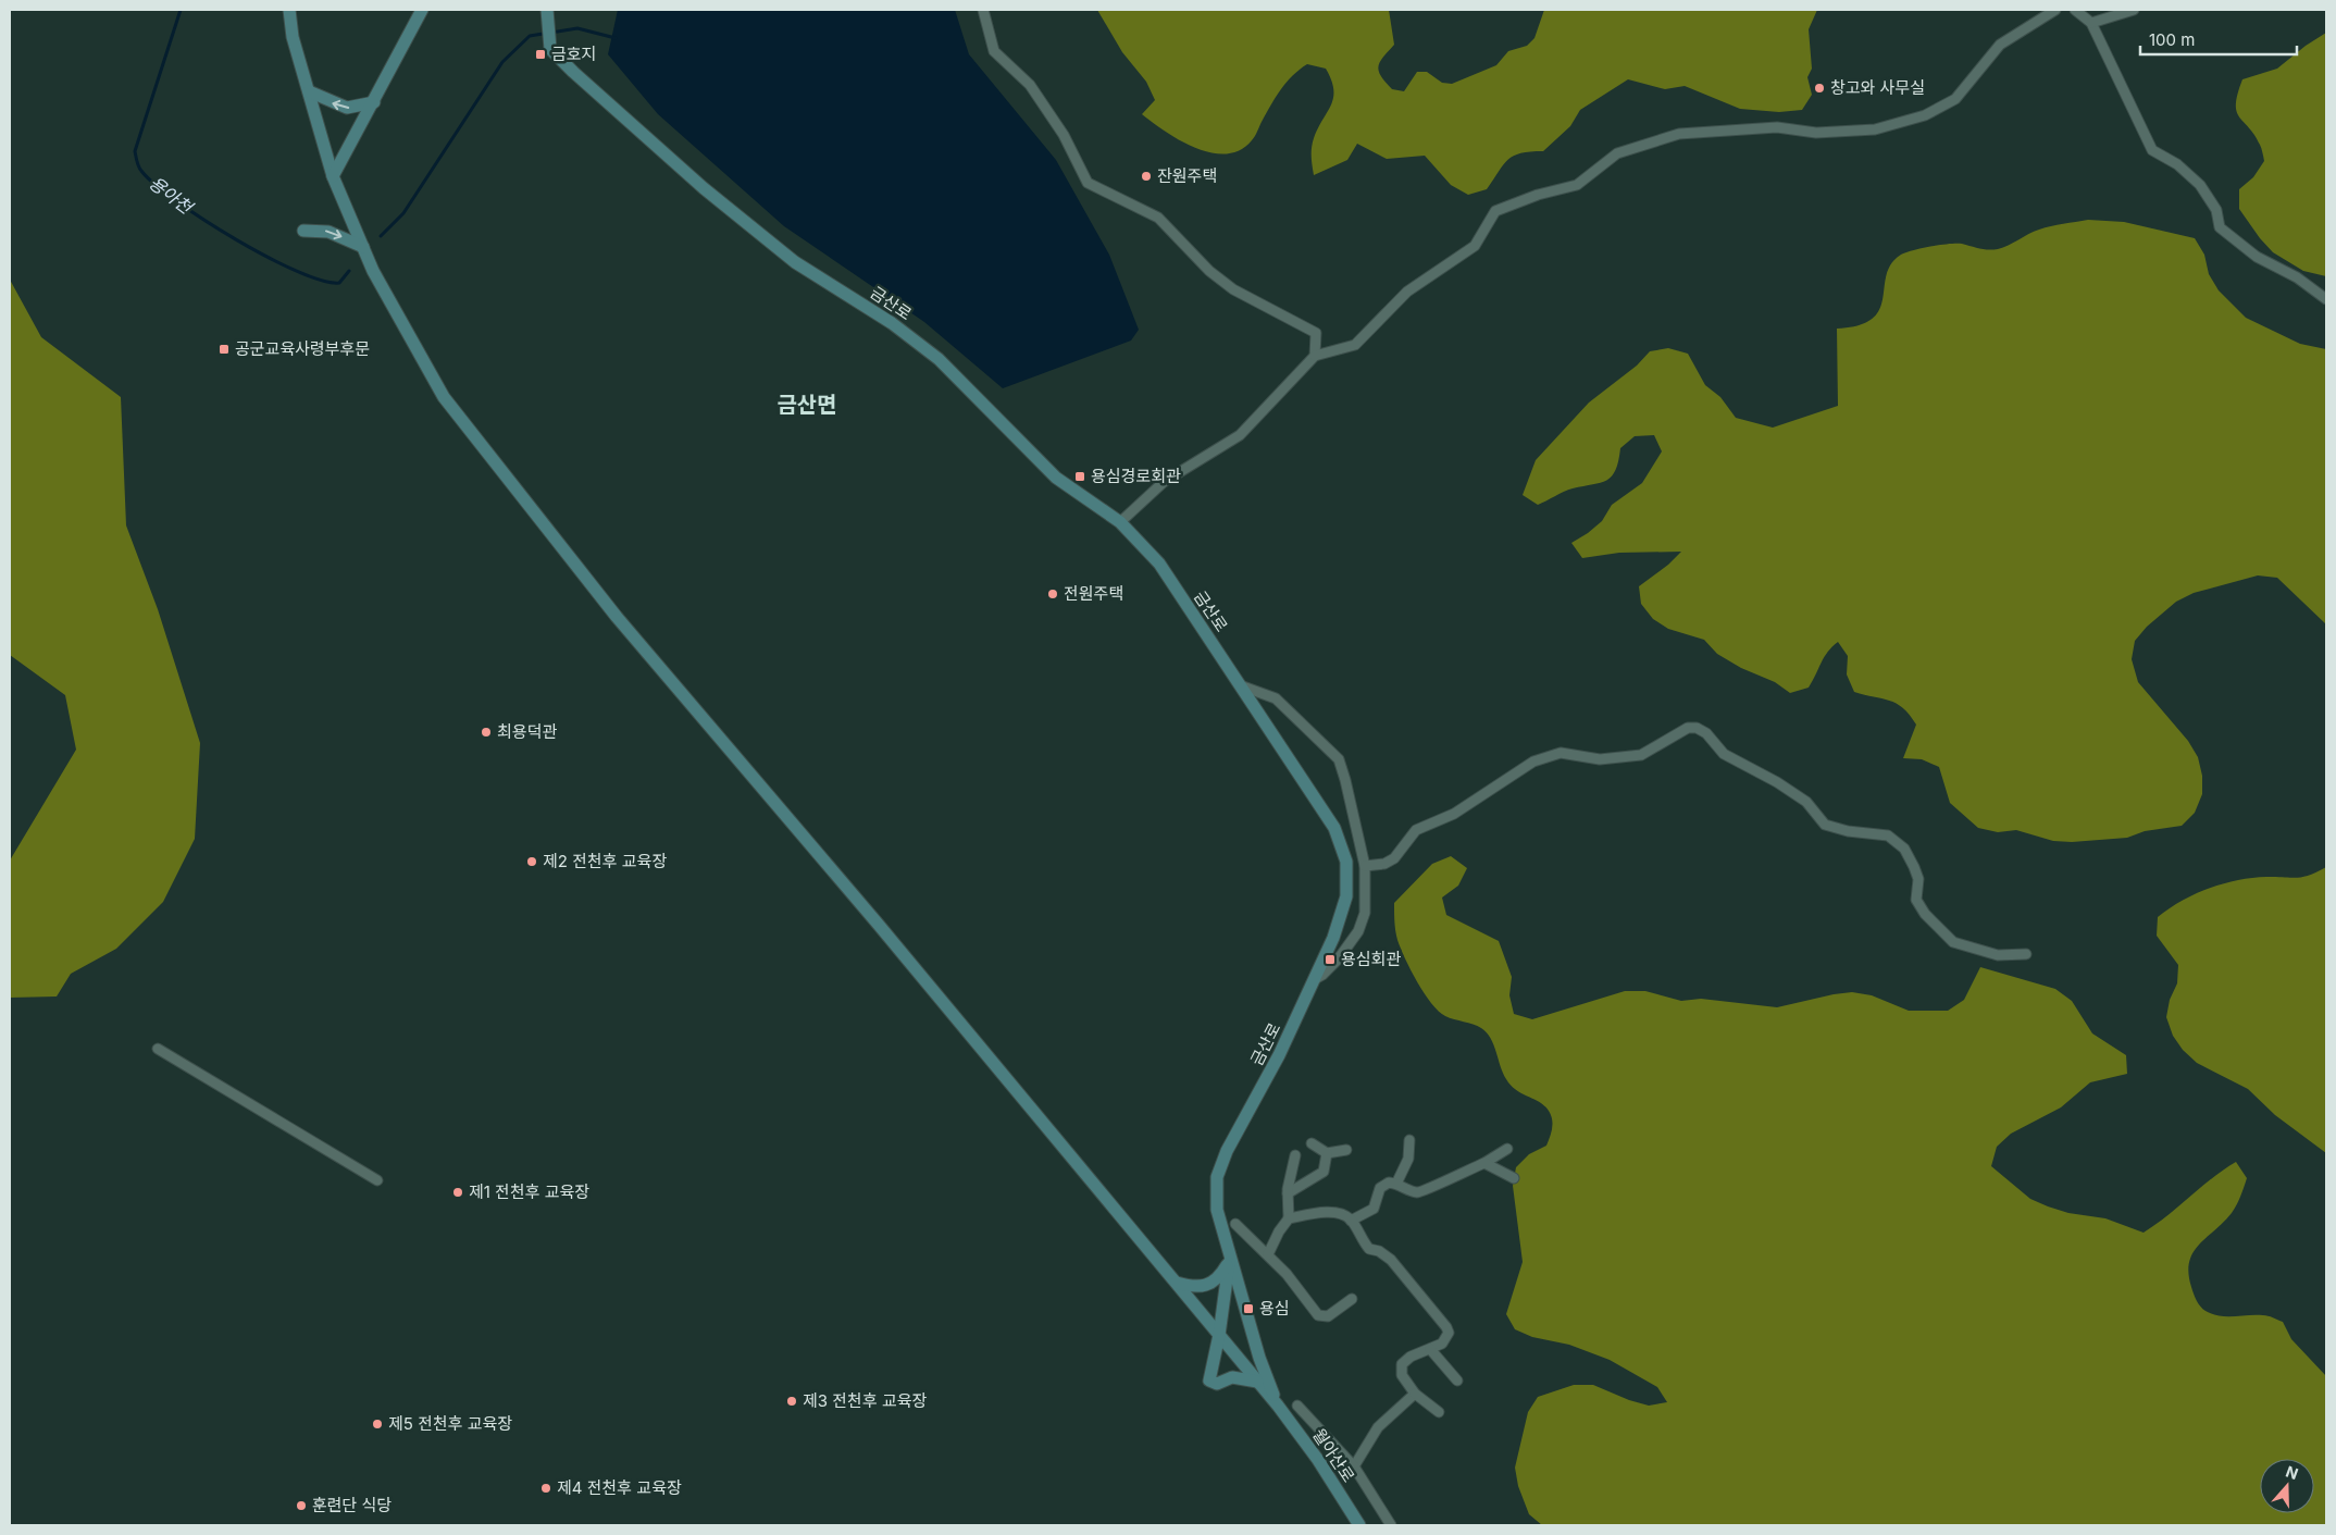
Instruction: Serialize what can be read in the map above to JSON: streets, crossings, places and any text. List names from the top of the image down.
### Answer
{
  "streets": {
    "street": ["금산로", "월아산로"]
  },
  "crossings": [
    ["금산로", "월아산로"]
  ],
  "districts": ["금산면"],
  "water": ["용아천"],
  "places": {
    "transit": [
      "금호지",
      "공군교육사령부후문",
      "용심경로회관",
      "용심회관",
      "용심"
    ],
    "other": [
      "창고와 사무실",
      "잔원주택",
      "전원주택",
      "최용덕관",
      "제2 전천후 교육장",
      "제1 전천후 교육장",
      "제3 전천후 교육장",
      "제5 전천후 교육장",
      "제4 전천후 교육장",
      "훈련단 식당"
    ]
  },
  "scale_bar": "100 m",
  "north": "top"
}
